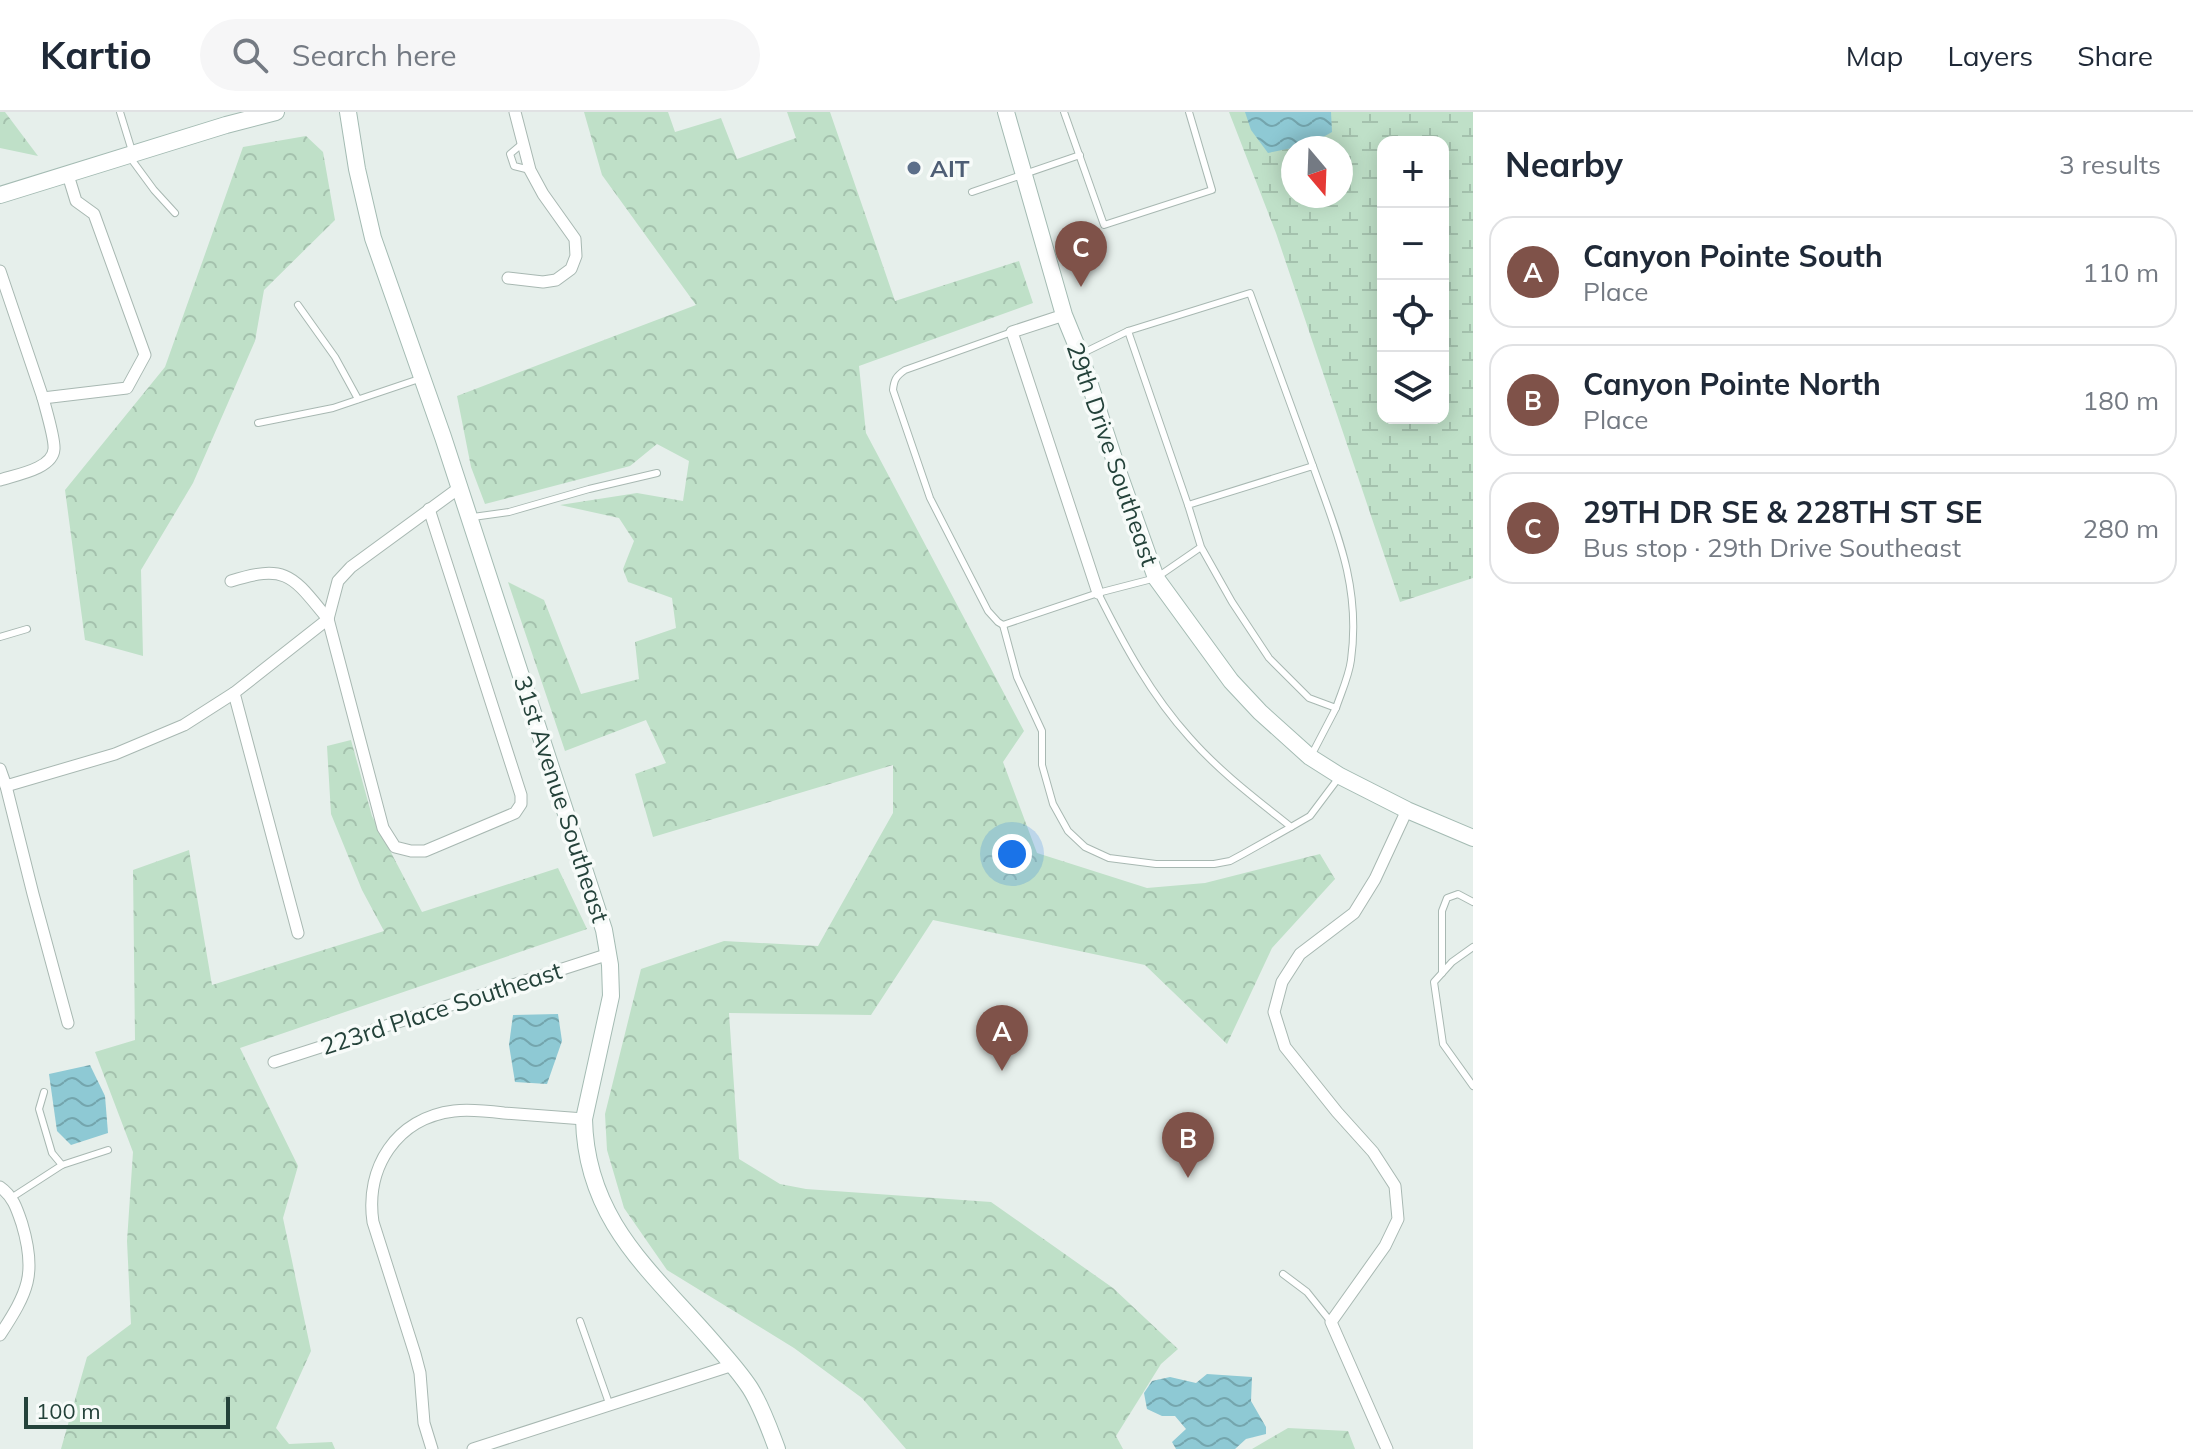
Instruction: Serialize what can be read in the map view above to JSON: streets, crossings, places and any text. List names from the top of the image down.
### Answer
{
  "streets": {
    "street": ["29th Drive Southeast", "31st Avenue Southeast", "223rd Place Southeast"]
  },
  "crossings": [
    ["31st Avenue Southeast", "223rd Place Southeast"]
  ],
  "places": ["AIT"],
  "scale_bar": "100 m",
  "north": "bottom",
  "page": {
    "header": "Kartio",
    "search": "Search here",
    "nav": ["Map", "Layers", "Share"],
    "heading": ["Nearby", "3 results"],
    "map_buttons": ["+", "−"],
    "list": [
      {
        "mark": "A",
        "name": "Canyon Pointe South",
        "note": "Place",
        "value": "110 m"
      },
      {
        "mark": "B",
        "name": "Canyon Pointe North",
        "note": "Place",
        "value": "180 m"
      },
      {
        "mark": "C",
        "name": "29TH DR SE & 228TH ST SE",
        "note": "Bus stop · 29th Drive Southeast",
        "value": "280 m"
      }
    ],
    "pins": ["C", "A", "B"],
    "scale": "100 m"
  }
}
